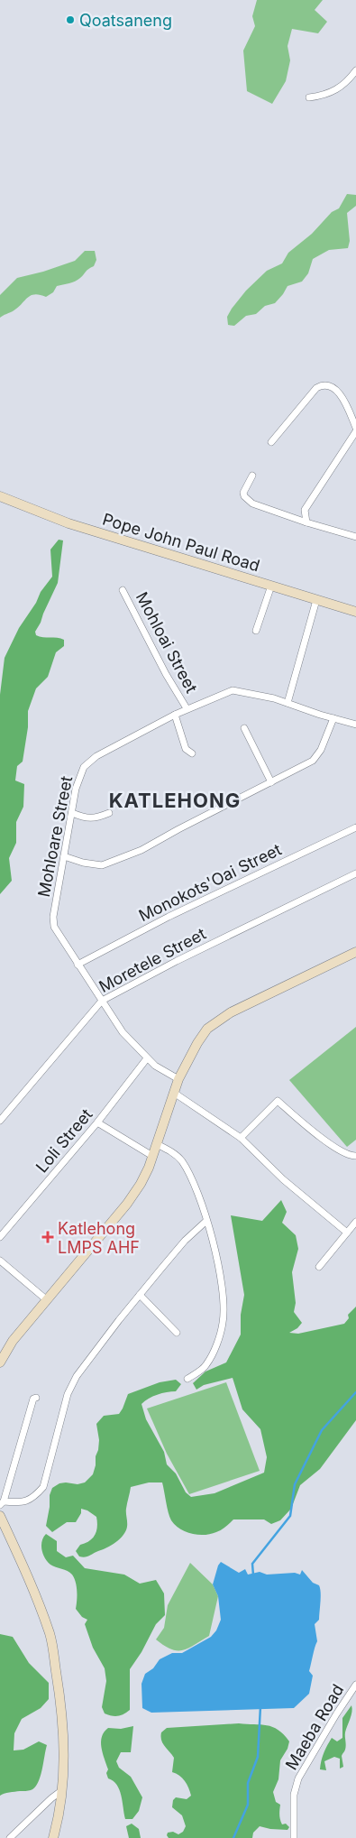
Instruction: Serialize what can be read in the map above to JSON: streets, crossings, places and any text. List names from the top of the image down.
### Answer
{
  "streets": {
    "main road": ["Pope John Paul Road"],
    "street": [
      "Mohloai Street",
      "Mohloare Street",
      "Monokots'Oai Street",
      "Moretele Street",
      "Loli Street",
      "Maeba Road"
    ]
  },
  "crossings": [
    ["Mohloai Street", "Mohloare Street"],
    ["Mohloare Street", "Monokots'Oai Street"],
    ["Mohloare Street", "Moretele Street"],
    ["Mohloare Street", "Loli Street"]
  ],
  "districts": ["KATLEHONG"],
  "places": {
    "other": ["Qoatsaneng"],
    "health": ["Katlehong LMPS AHF"]
  }
}
